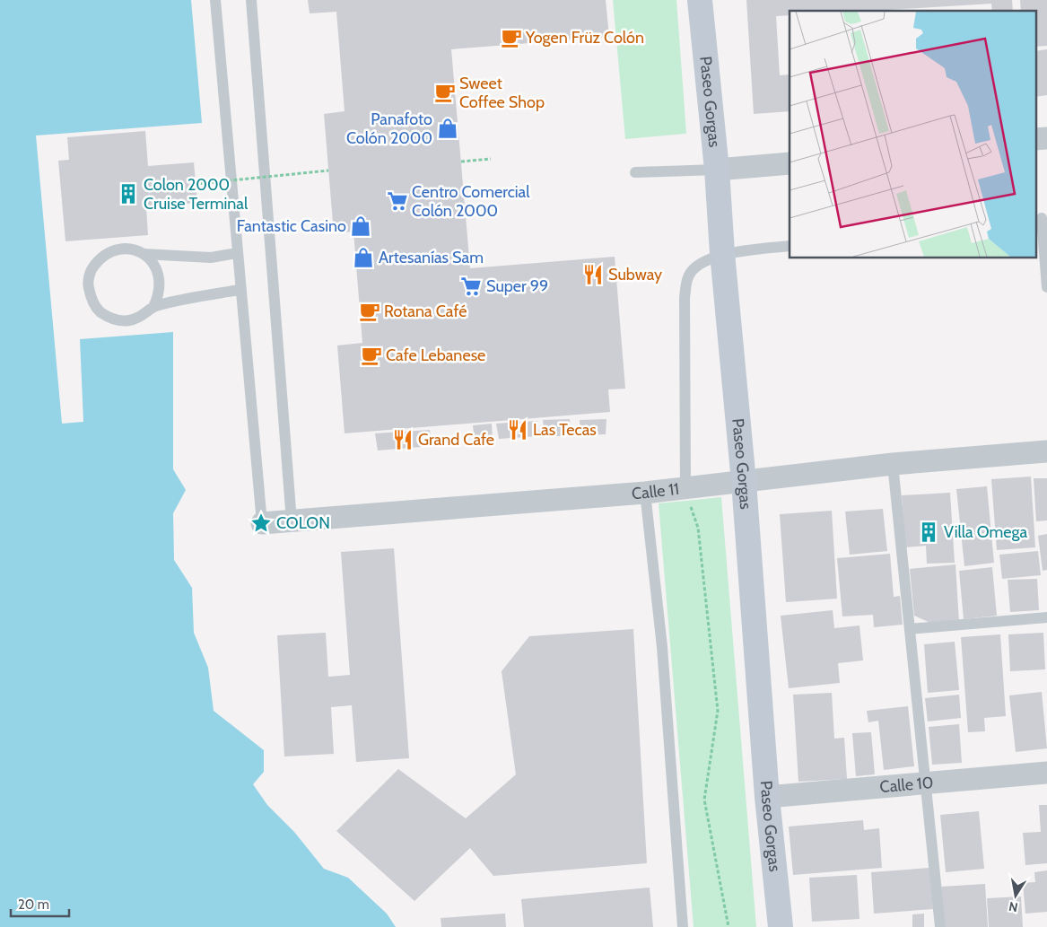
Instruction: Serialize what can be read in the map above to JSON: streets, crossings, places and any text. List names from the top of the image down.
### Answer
{
  "streets": {
    "street": ["Paseo Gorgas", "Calle 11", "Calle 10"]
  },
  "crossings": [
    ["Paseo Gorgas", "Calle 11"],
    ["Paseo Gorgas", "Calle 10"]
  ],
  "places": {
    "cafe": [
      "Yogen Früz Colón",
      "Sweet Coffee Shop",
      "Rotana Café",
      "Cafe Lebanese"
    ],
    "shop": ["Panafoto Colón 2000", "Fantastic Casino", "Artesanías Sam"],
    "building": ["Colon 2000 Cruise Terminal", "Villa Omega"],
    "supermarket": ["Centro Comercial Colón 2000", "Super 99"],
    "restaurant": ["Subway", "Las Tecas", "Grand Cafe"],
    "place": ["COLON"]
  },
  "scale_bar": "20 m",
  "north": "bottom"
}
